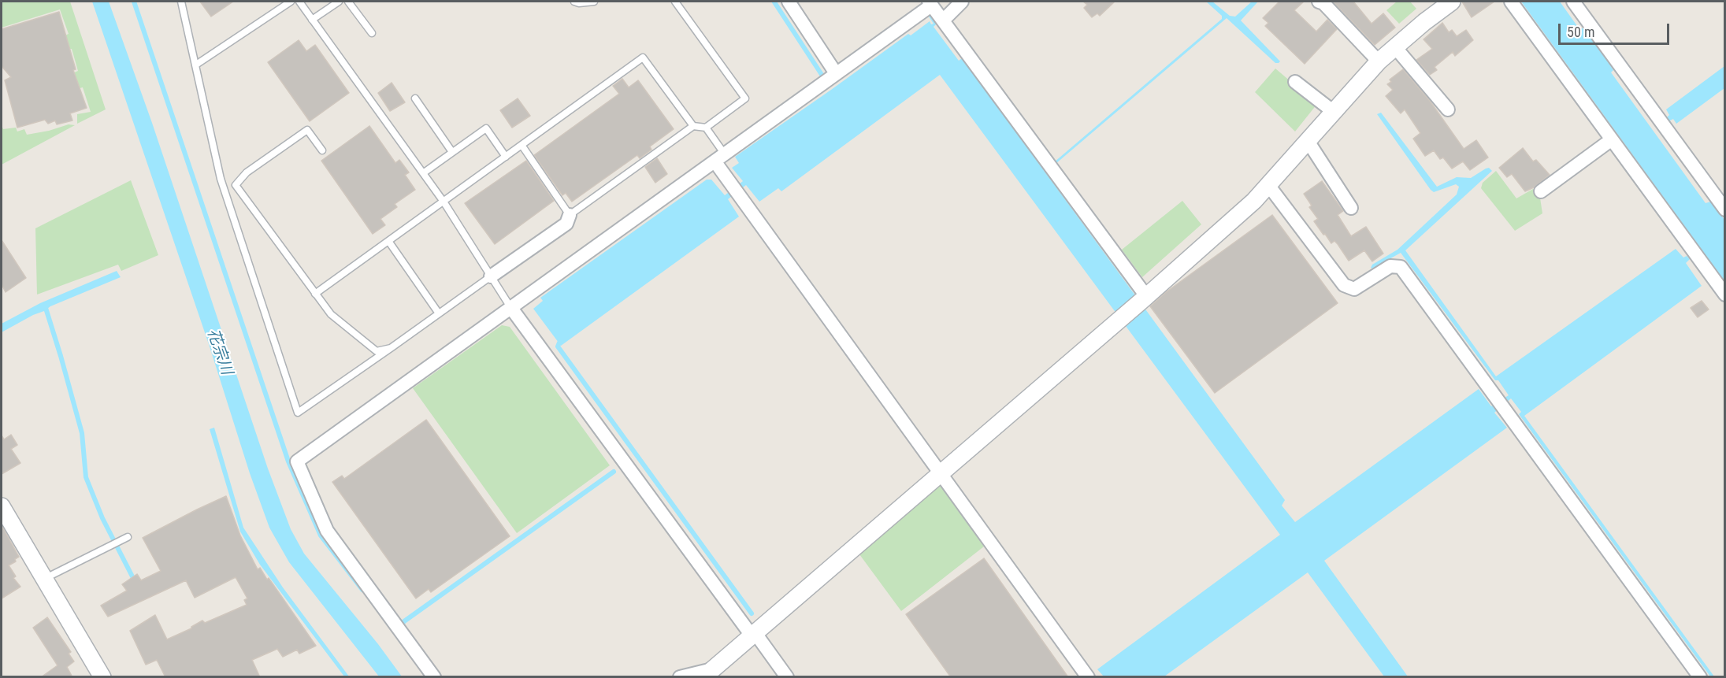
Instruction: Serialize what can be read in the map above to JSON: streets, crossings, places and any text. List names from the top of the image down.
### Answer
{
  "water": ["花宗川"],
  "scale_bar": "50 m"
}
